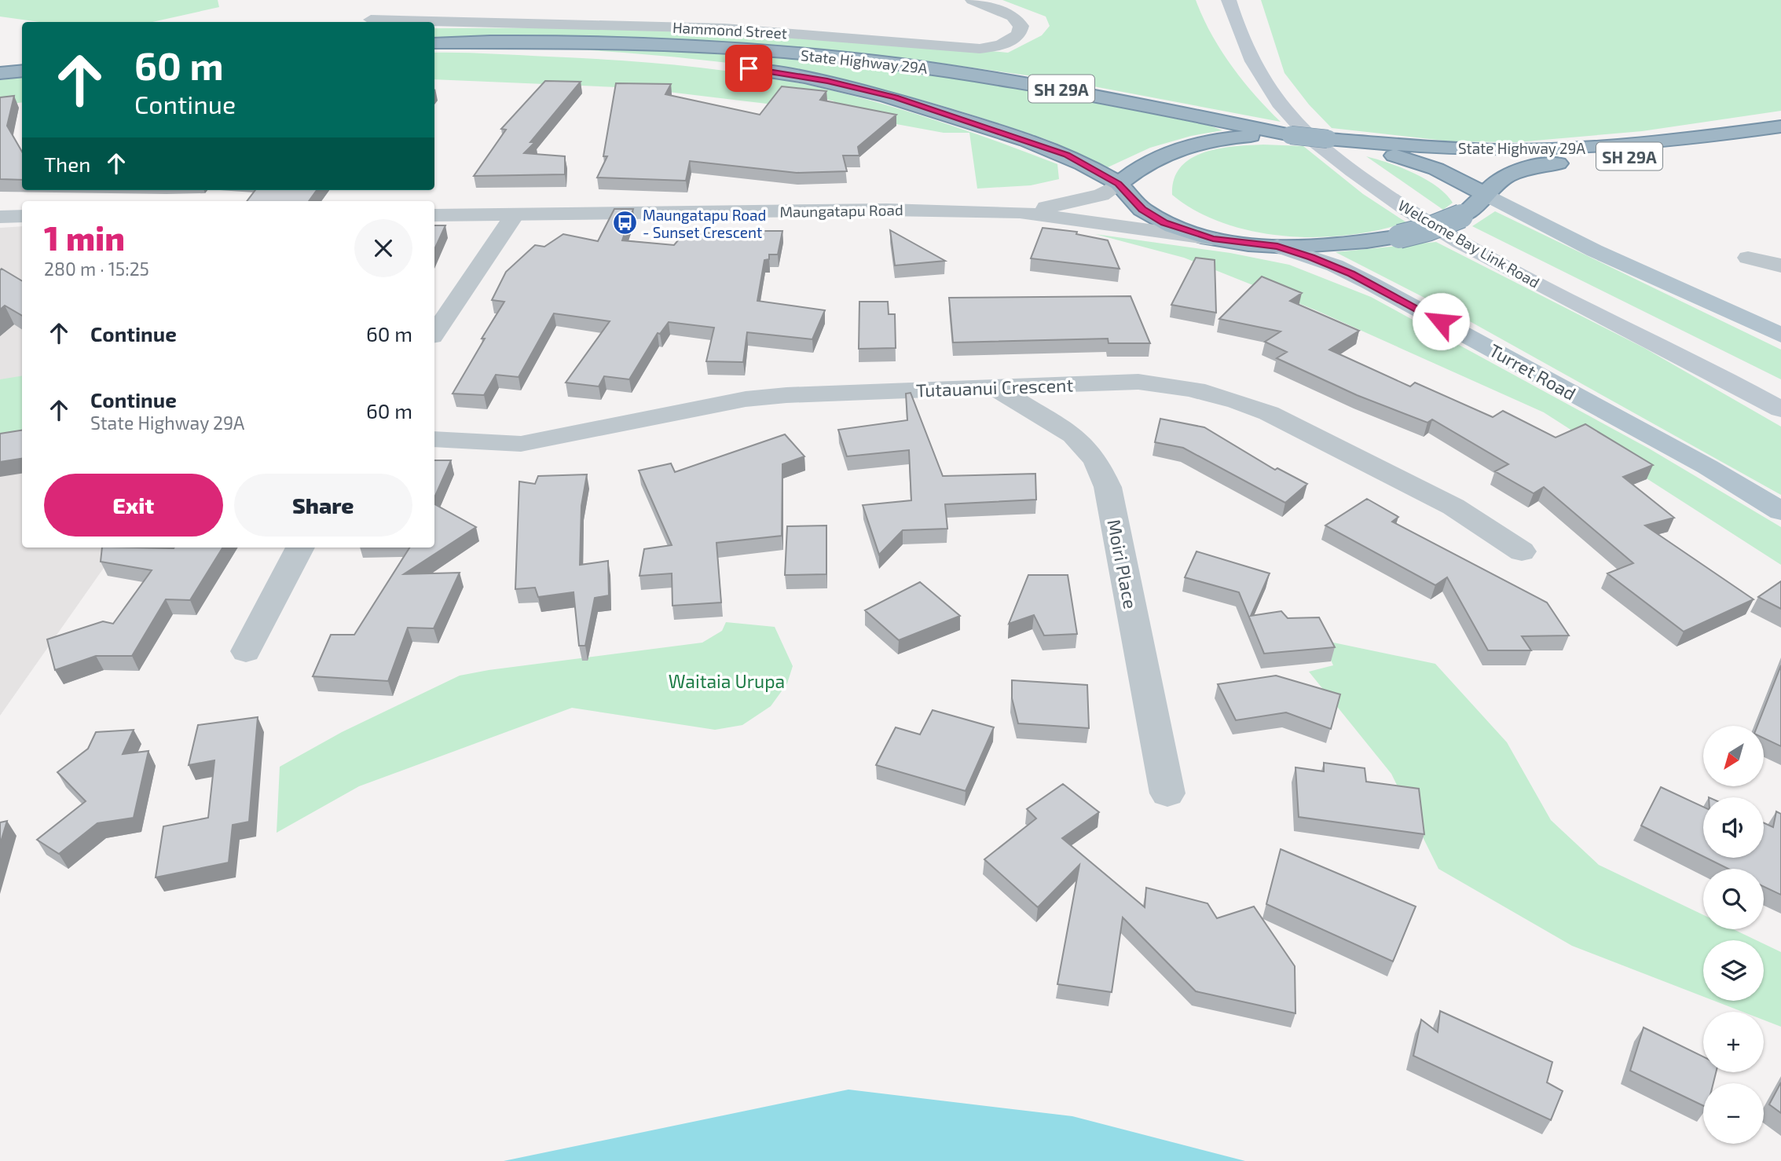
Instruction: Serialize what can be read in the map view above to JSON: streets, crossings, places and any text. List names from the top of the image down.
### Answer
{
  "streets": {
    "highway": ["State Highway 29A", "SH 29A"],
    "main road": ["Welcome Bay Link Road", "Turret Road"],
    "street": [
      "Hammond Street",
      "Maungatapu Road",
      "Tutauanui Crescent",
      "Moiri Place"
    ]
  },
  "crossings": [
    ["State Highway 29A", "SH 29A"],
    ["State Highway 29A", "Maungatapu Road"],
    ["SH 29A", "Maungatapu Road"],
    ["SH 29A", "Turret Road"],
    ["Tutauanui Crescent", "Moiri Place"]
  ],
  "parks": ["Waitaia Urupa"],
  "places": {
    "bus stop": ["Maungatapu Road - Sunset Crescent"]
  },
  "north": "bottom left",
  "page": {
    "turn": ["60 m", "Continue"],
    "then": "Then",
    "heading": ["1 min", "280 m · 15:25"],
    "list": [
      {
        "name": "Continue",
        "value": "60 m"
      },
      {
        "name": "Continue",
        "note": "State Highway 29A",
        "value": "60 m"
      }
    ],
    "buttons": ["Exit", "Share"],
    "map_buttons": ["+", "−"]
  }
}
